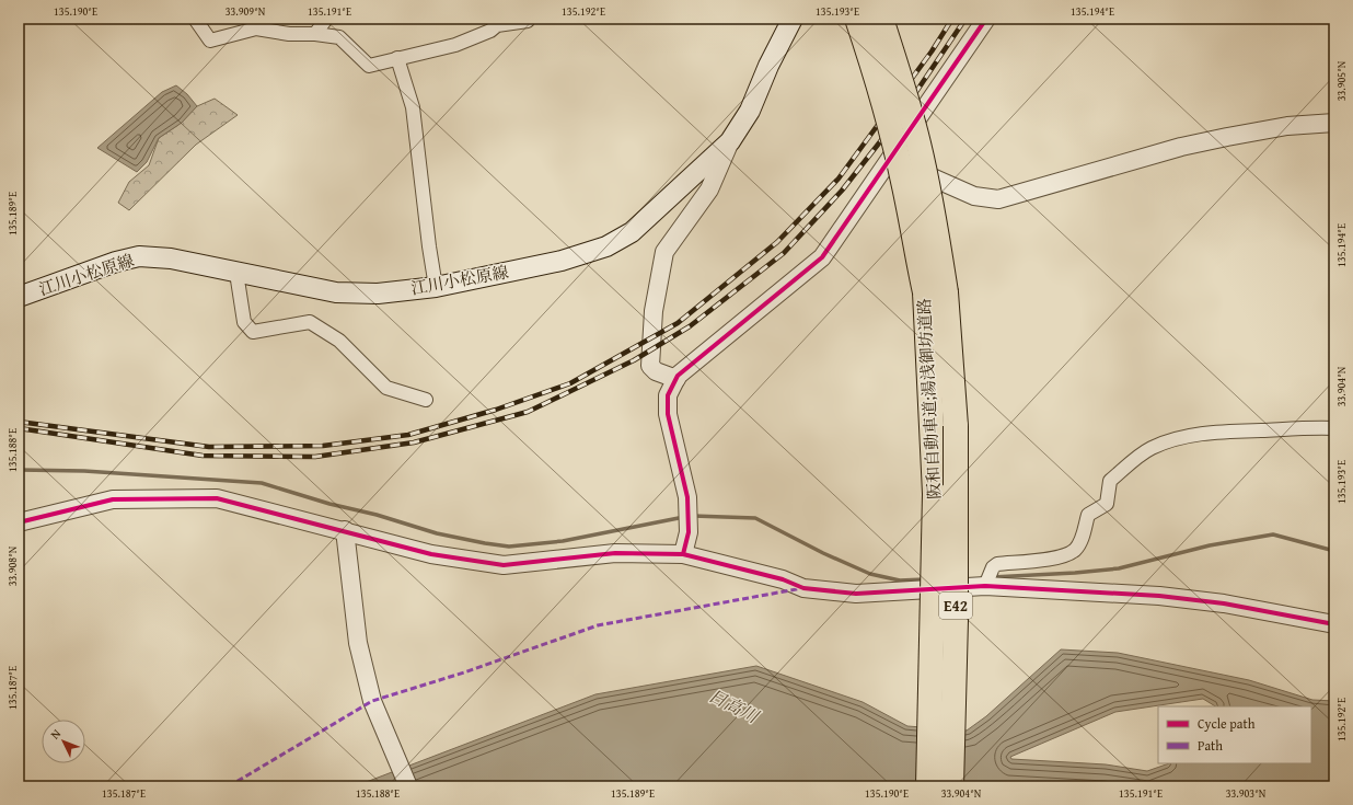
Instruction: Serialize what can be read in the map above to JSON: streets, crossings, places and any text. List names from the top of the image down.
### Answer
{
  "streets": {
    "highway": ["阪和自動車道;湯浅御坊道路", "E42"],
    "main road": ["江川小松原線"]
  },
  "water": ["日高川"],
  "legend": ["Cycle path", "Path"],
  "north": "top left",
  "coordinates": [
    "135.190°E",
    "33.909°N",
    "135.191°E",
    "135.192°E",
    "135.193°E",
    "135.194°E",
    "33.905°N",
    "135.189°E",
    "33.904°N",
    "135.188°E",
    "33.908°N",
    "135.187°E",
    "33.903°N"
  ]
}
